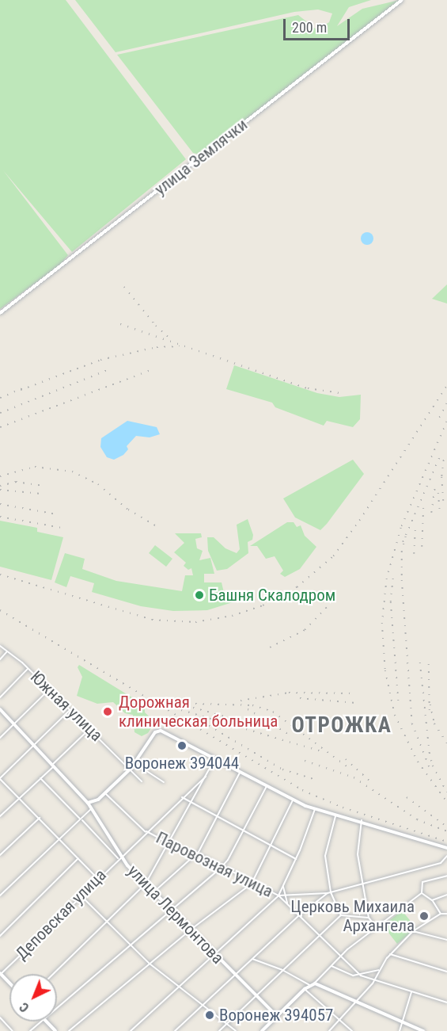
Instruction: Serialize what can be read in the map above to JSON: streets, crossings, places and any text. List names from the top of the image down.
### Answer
{
  "streets": {
    "street": [
      "улица Землячки",
      "Южная улица",
      "Паровозная улица",
      "Деповская улица",
      "улица Лермонтова"
    ]
  },
  "crossings": [
    ["Паровозная улица", "Деповская улица"],
    ["Деповская улица", "улица Лермонтова"]
  ],
  "districts": ["ОТРОЖКА"],
  "places": [
    "Башня Скалодром",
    "Дорожная клиническая больница",
    "Воронеж 394044",
    "Церковь Михаила Архангела",
    "Воронеж 394057"
  ],
  "scale_bar": "200 m",
  "north": "bottom left"
}
